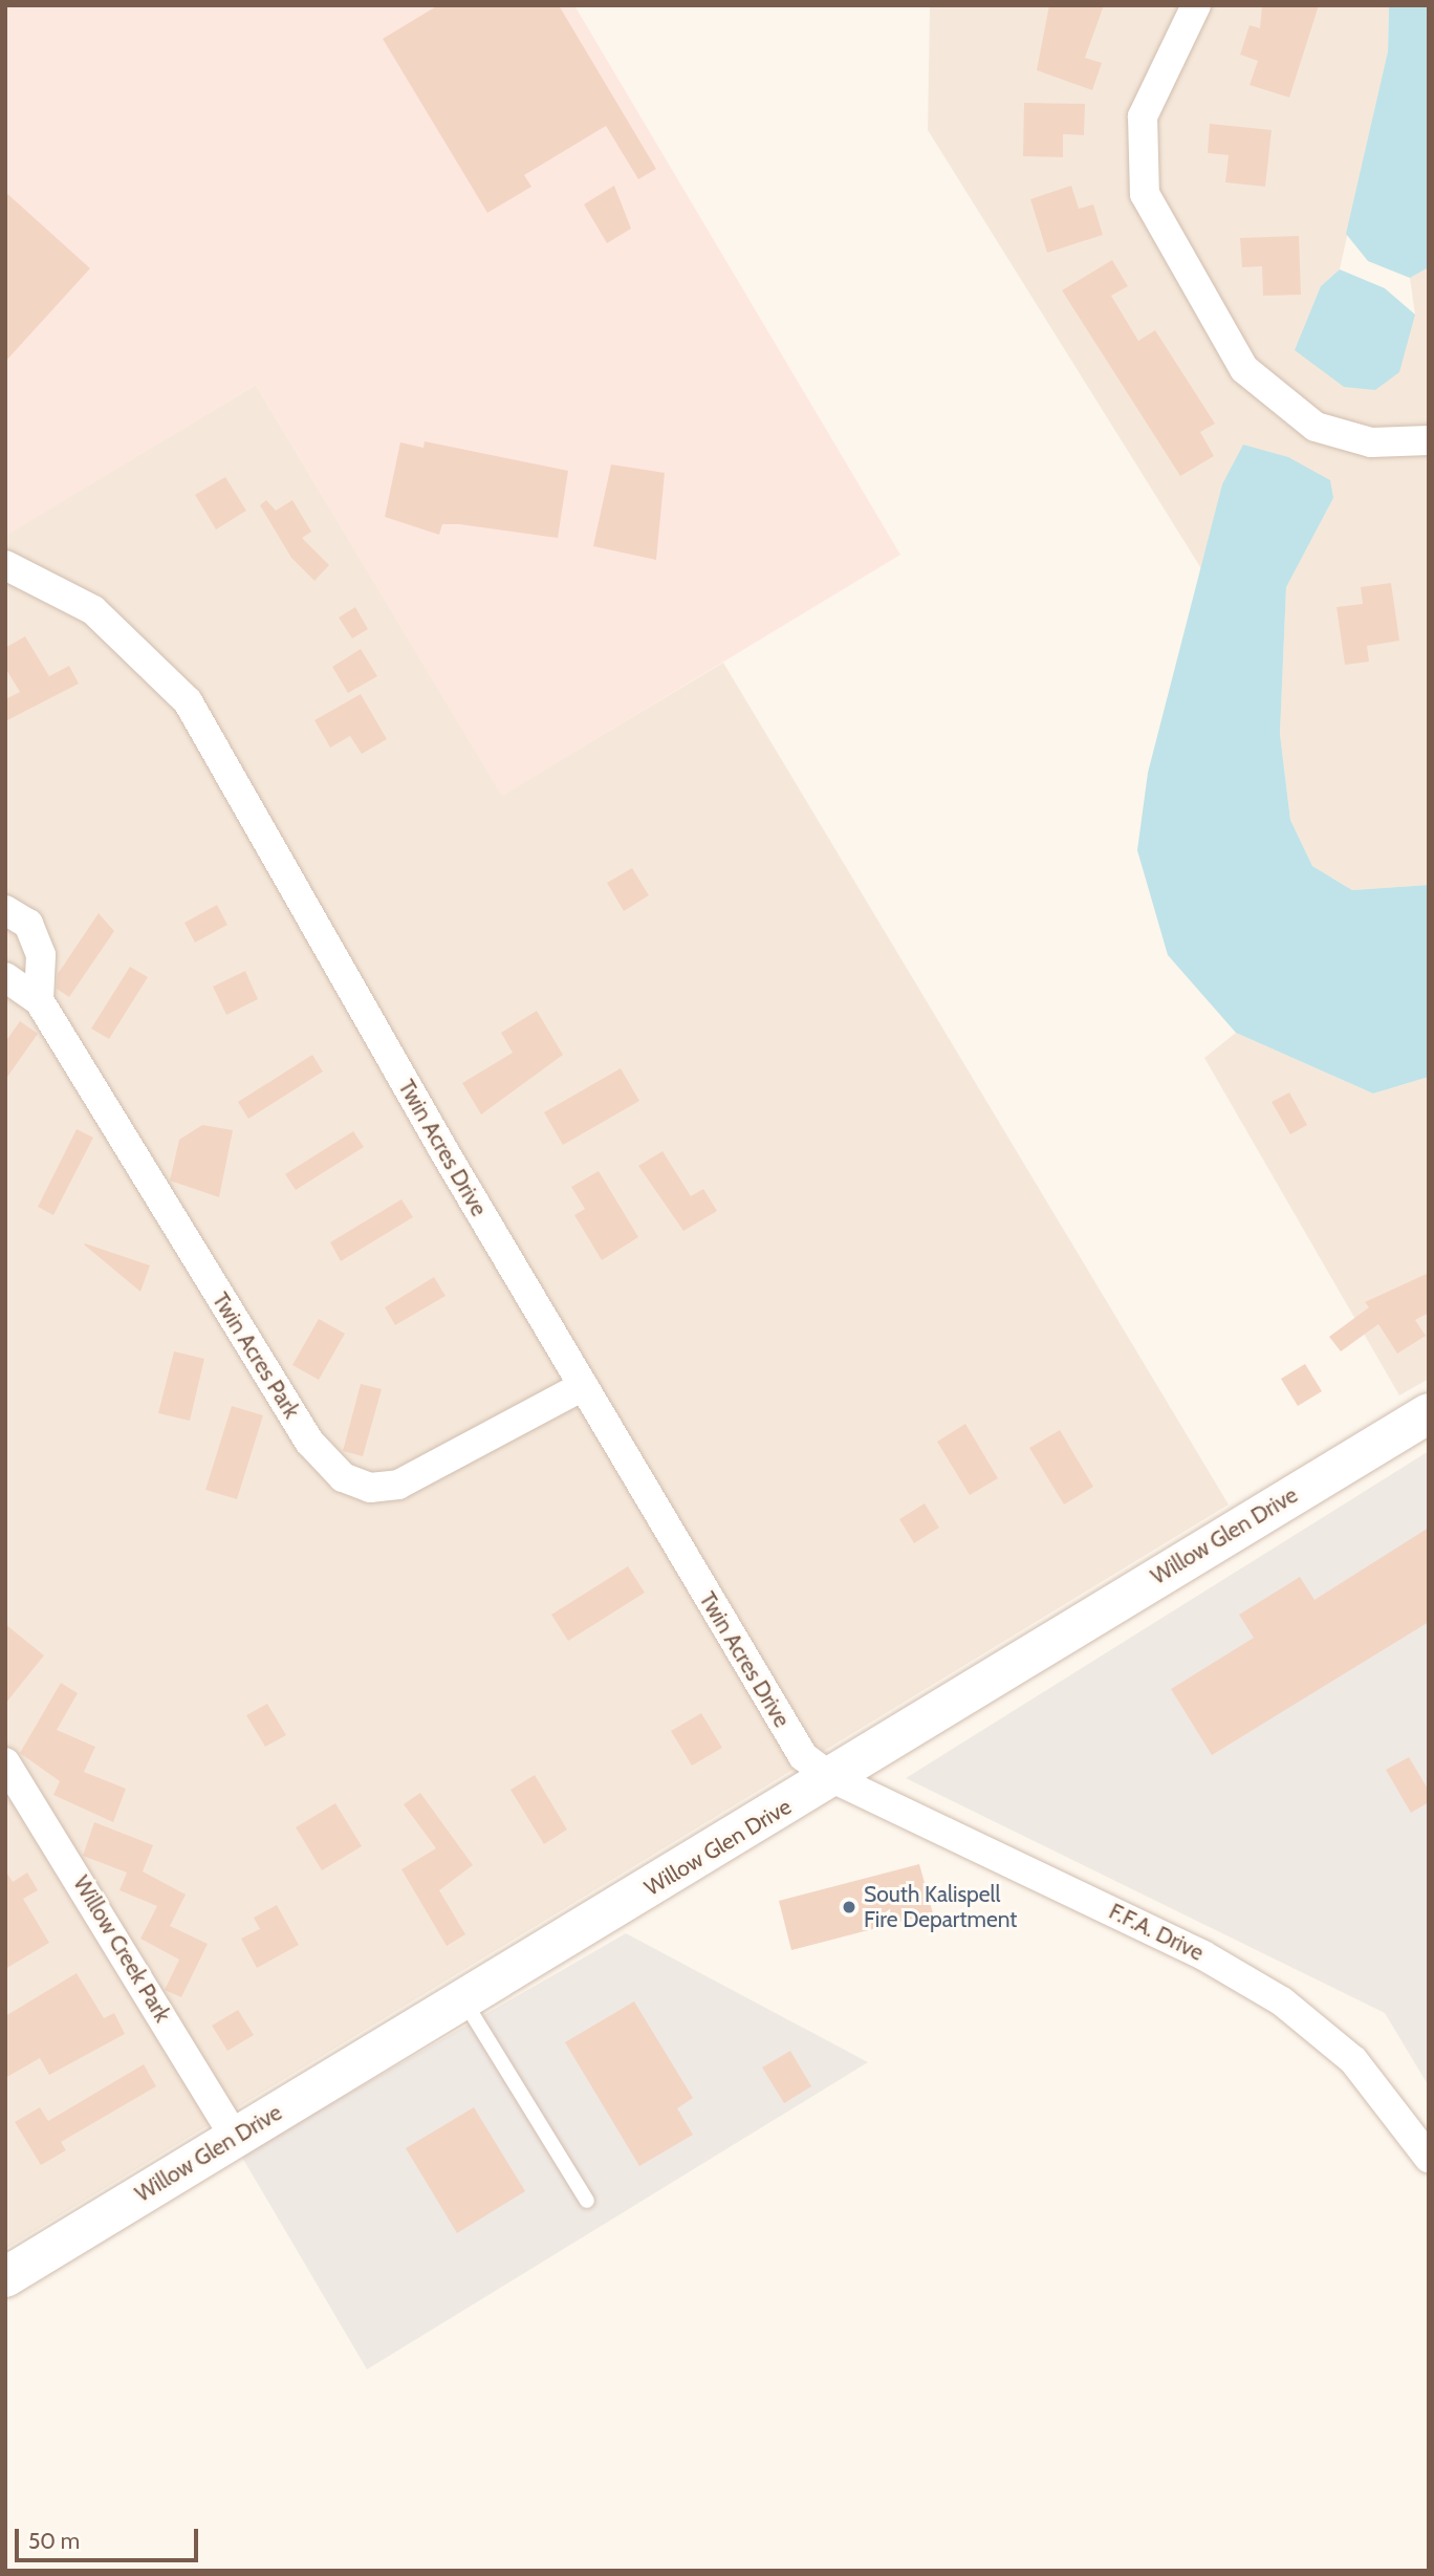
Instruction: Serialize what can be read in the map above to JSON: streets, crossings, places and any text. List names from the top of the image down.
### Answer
{
  "streets": {
    "main road": ["Willow Glen Drive"],
    "street": [
      "Twin Acres Drive",
      "Twin Acres Park",
      "F.F.A. Drive",
      "Willow Creek Park"
    ]
  },
  "crossings": [
    ["Twin Acres Drive", "Twin Acres Park"],
    ["Twin Acres Drive", "Willow Glen Drive"],
    ["Twin Acres Drive", "F.F.A. Drive"],
    ["Willow Glen Drive", "F.F.A. Drive"],
    ["Willow Glen Drive", "Willow Creek Park"]
  ],
  "places": ["South Kalispell Fire Department"],
  "scale_bar": "50 m"
}
